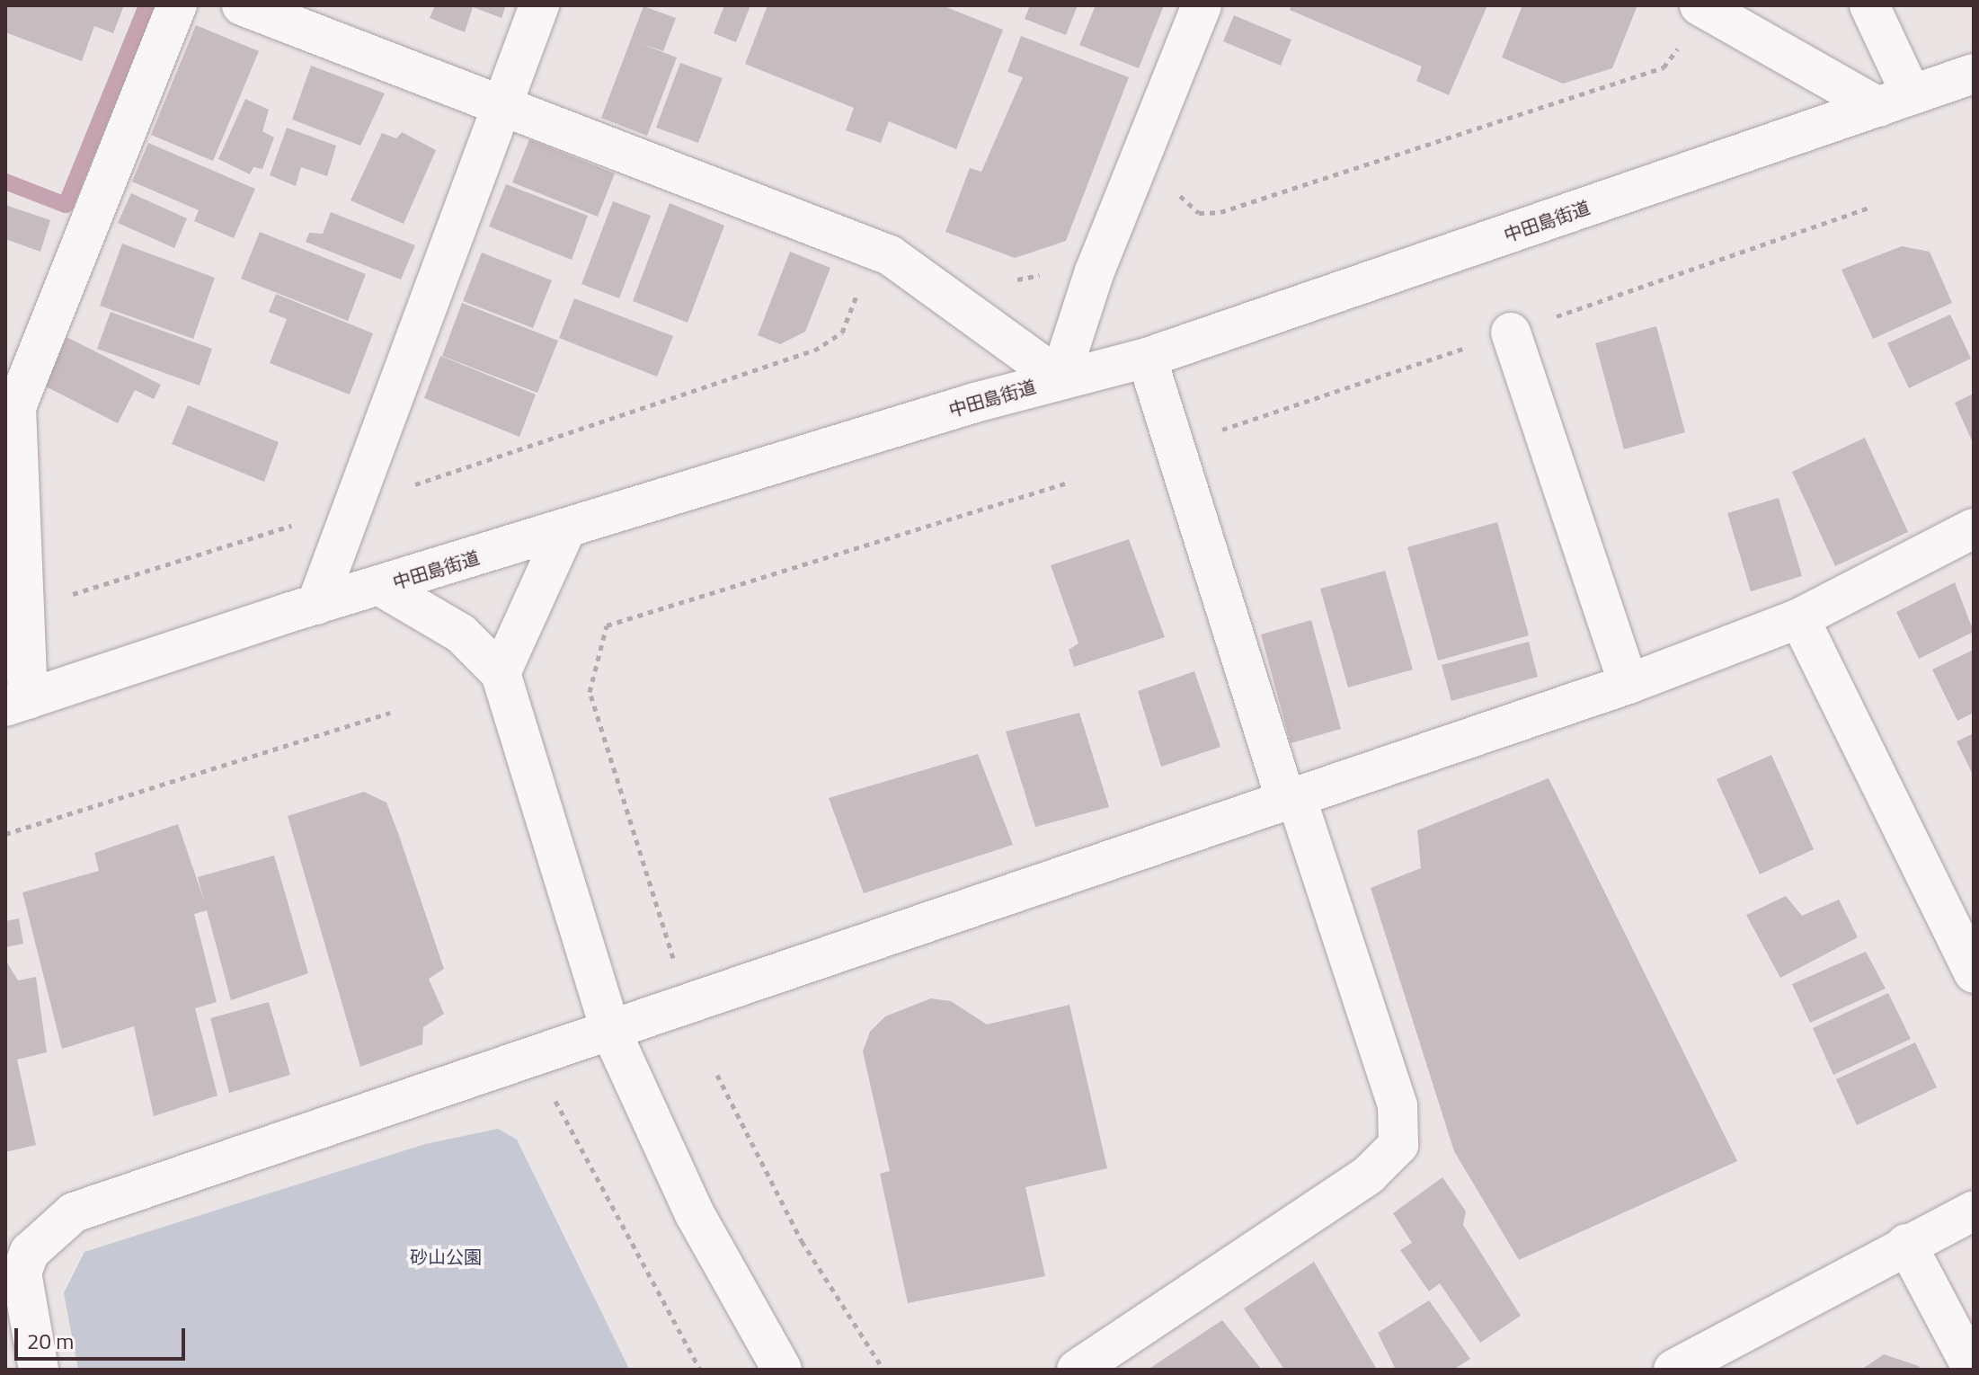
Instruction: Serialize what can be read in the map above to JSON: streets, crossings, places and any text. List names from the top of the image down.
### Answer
{
  "streets": {
    "street": ["中田島街道"]
  },
  "parks": ["砂山公園"],
  "scale_bar": "20 m"
}
